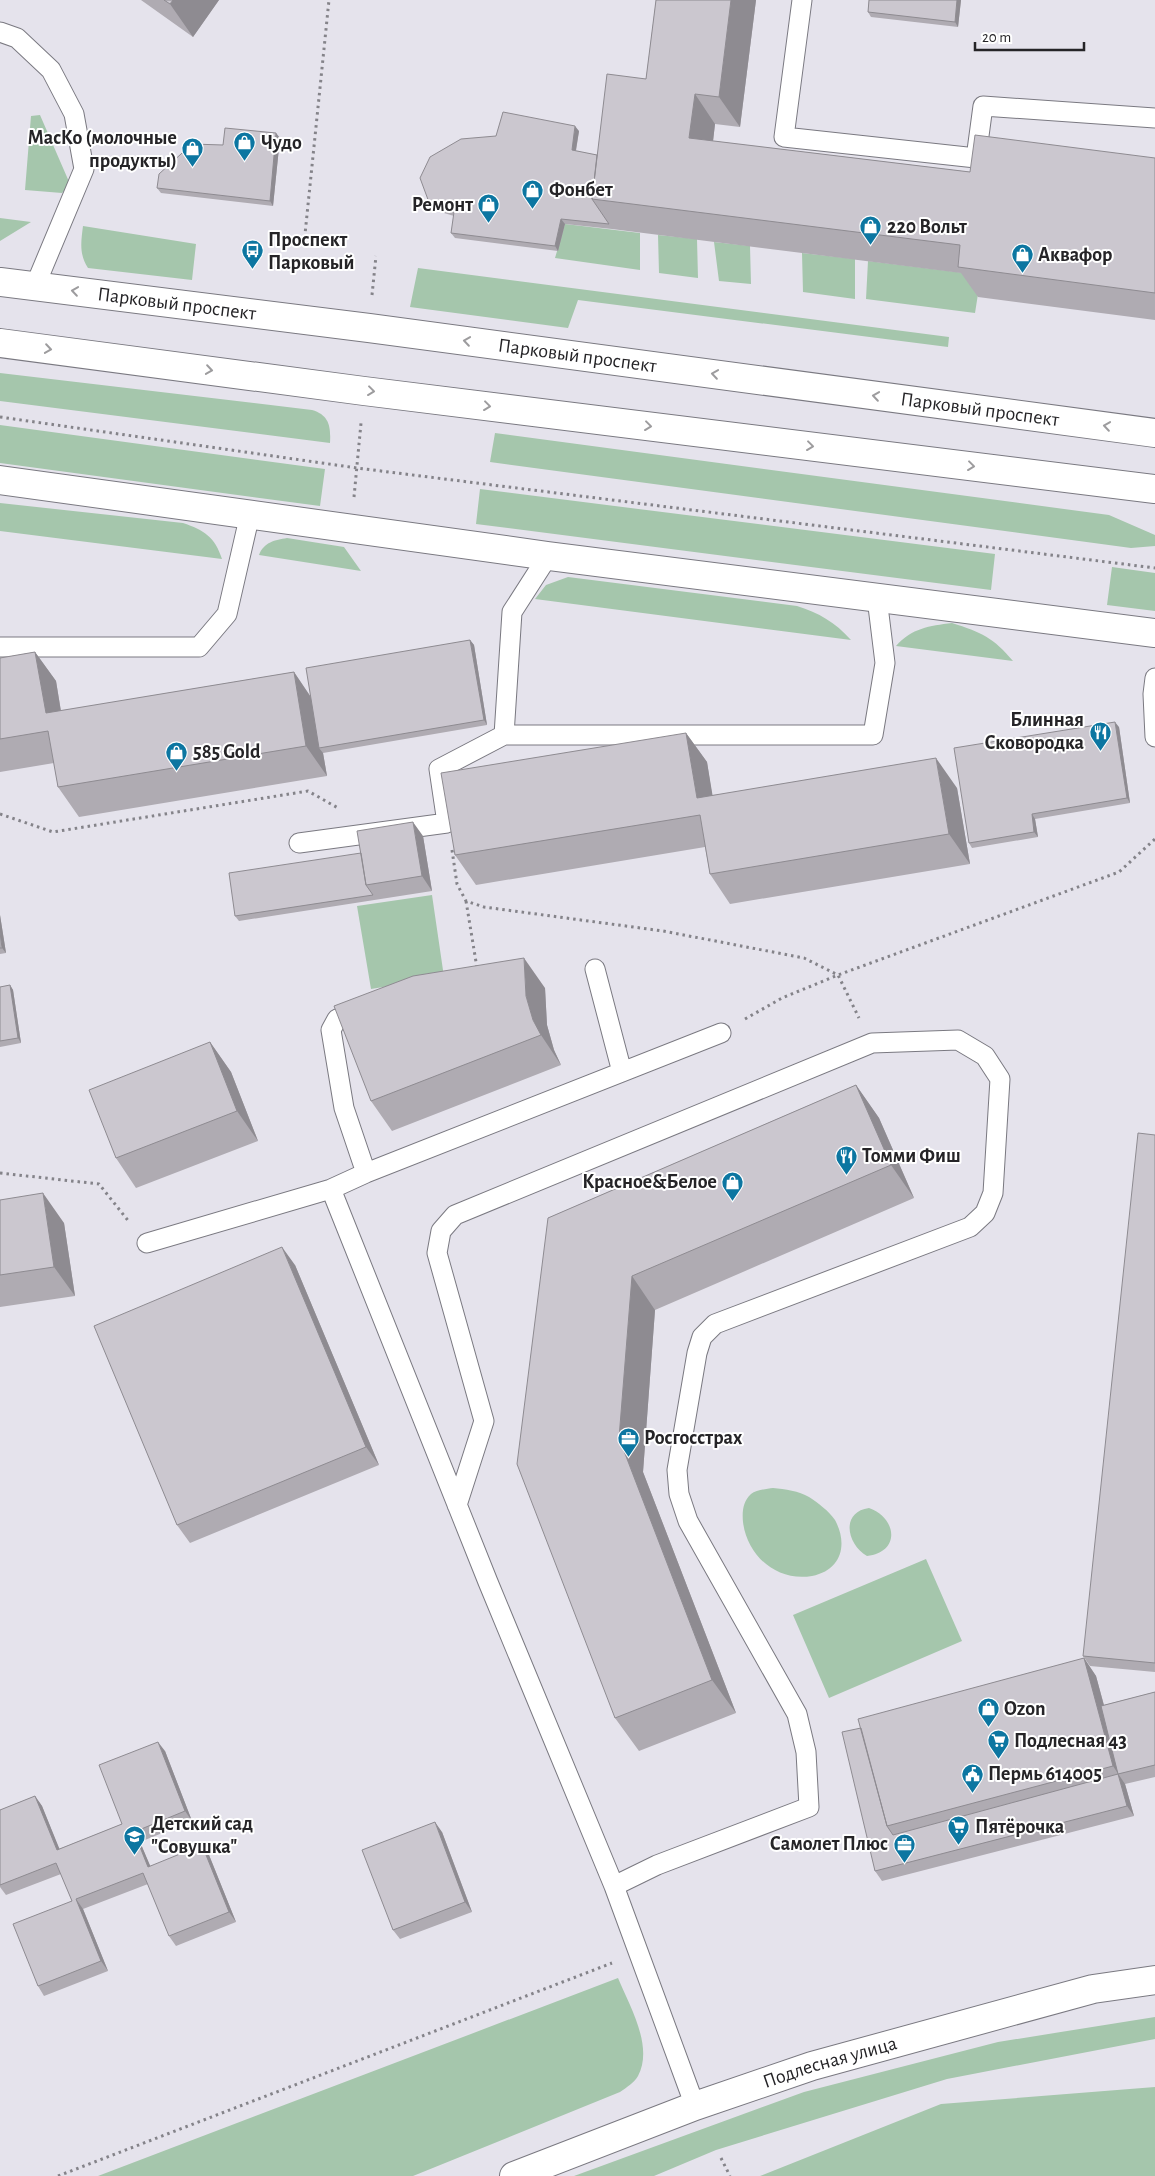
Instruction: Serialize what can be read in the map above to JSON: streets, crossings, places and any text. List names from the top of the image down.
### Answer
{
  "streets": {
    "main road": ["Парковый проспект", "Подлесная улица"]
  },
  "places": {
    "shop": [
      "Чудо",
      "МасКо (молочные продукты)",
      "Фонбет",
      "Ремонт",
      "220 Вольт",
      "Аквафор",
      "585 Gold",
      "Красное&Белое",
      "Ozon"
    ],
    "bus stop": ["Проспект Парковый"],
    "restaurant": ["Блинная Сковородка", "Томми Фиш"],
    "office": ["Росгосстрах", "Самолет Плюс"],
    "supermarket": ["Подлесная 43", "Пятёрочка"],
    "public building": ["Пермь 614005"],
    "school or university": ["Детский сад \"Совушка\""]
  },
  "scale_bar": "20 m"
}
